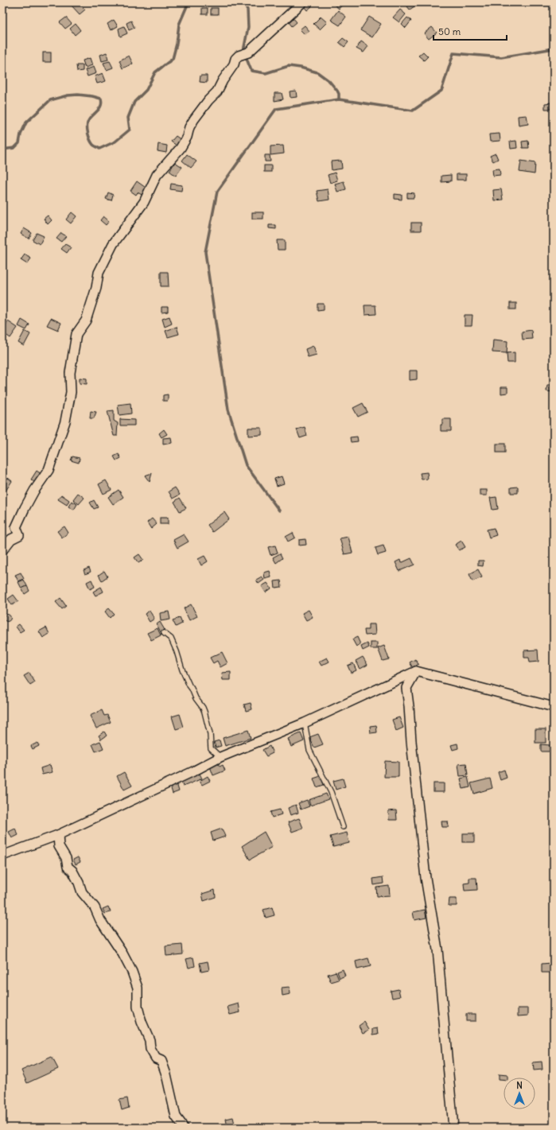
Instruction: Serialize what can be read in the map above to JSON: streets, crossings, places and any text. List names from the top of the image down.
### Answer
{
  "scale_bar": "50 m",
  "north": "top"
}
